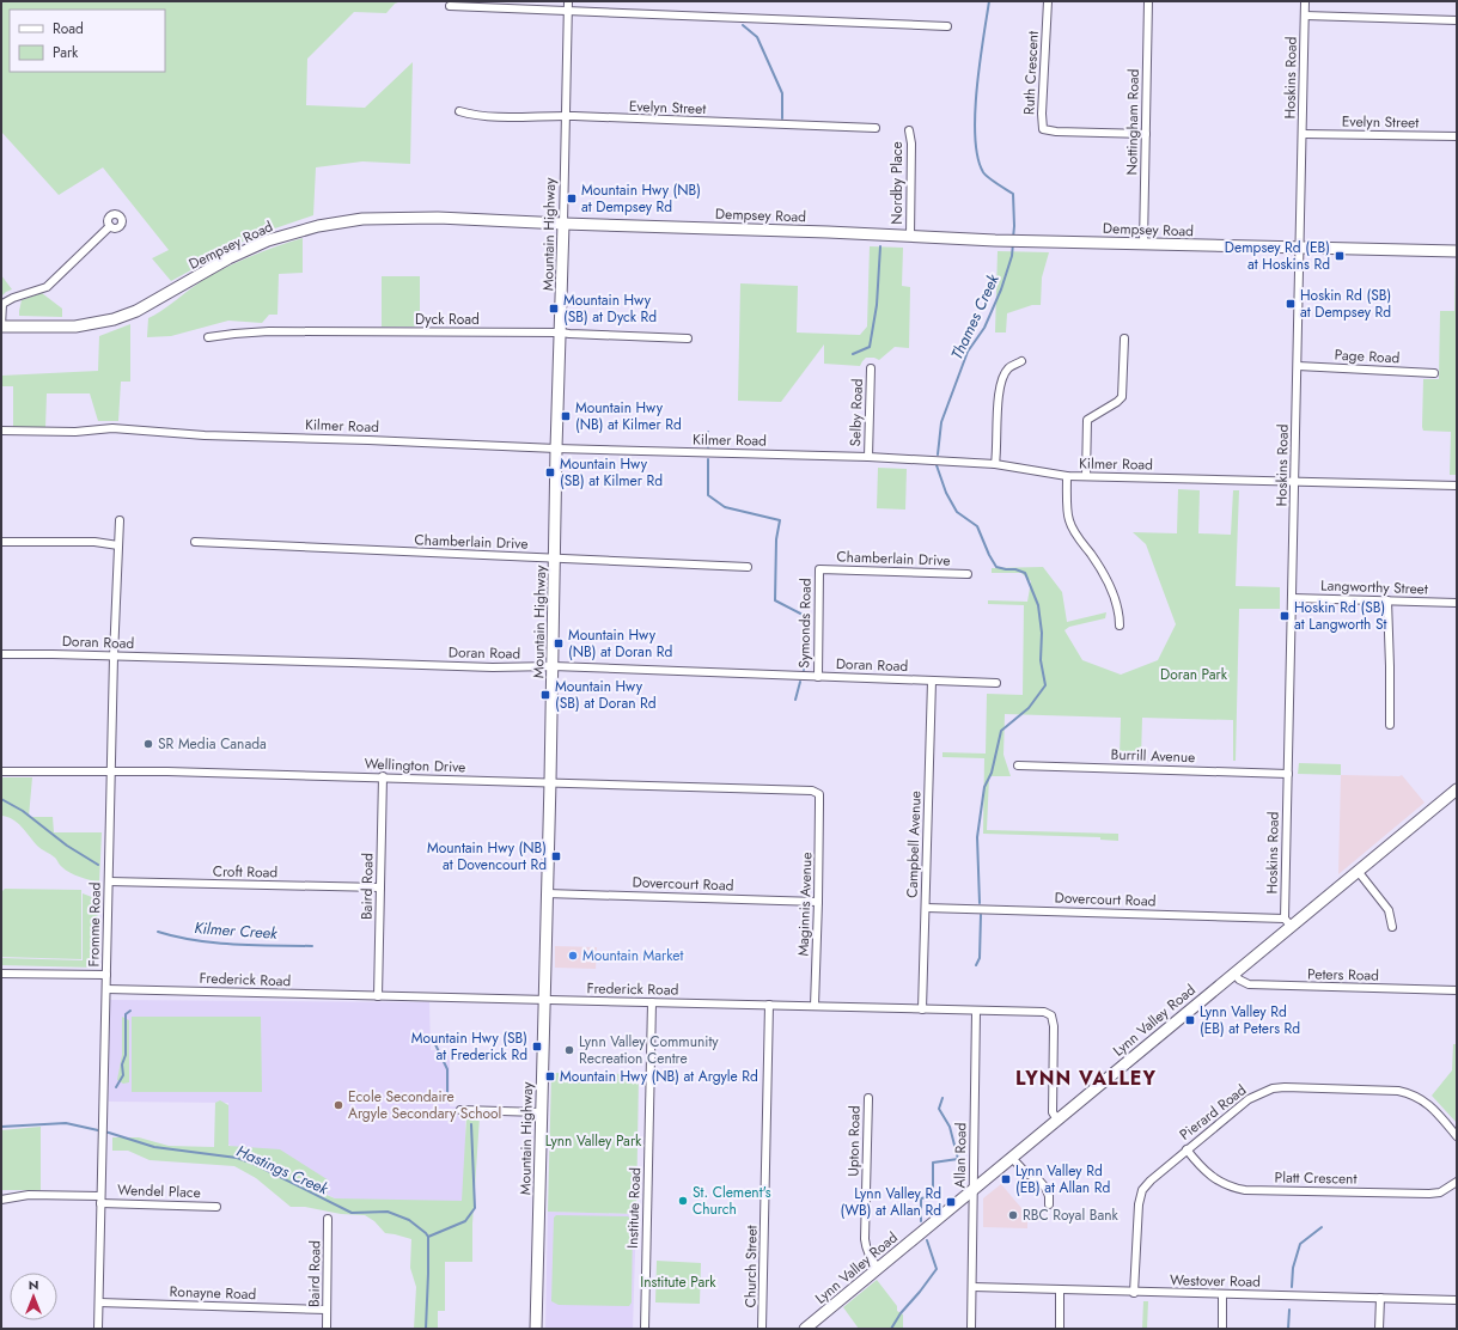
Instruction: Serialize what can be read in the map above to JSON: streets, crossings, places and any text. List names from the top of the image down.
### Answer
{
  "streets": {
    "street": [
      "Ruth Crescent",
      "Hoskins Road",
      "Evelyn Street",
      "Nottingham Road",
      "Nordby Place",
      "Dempsey Road",
      "Mountain Highway",
      "Dyck Road",
      "Page Road",
      "Selby Road",
      "Kilmer Road",
      "Chamberlain Drive",
      "Langworthy Street",
      "Symonds Road",
      "Doran Road",
      "Burrill Avenue",
      "Wellington Drive",
      "Campbell Avenue",
      "Croft Road",
      "Dovercourt Road",
      "Baird Road",
      "Maginnis Avenue",
      "Fromme Road",
      "Peters Road",
      "Frederick Road",
      "Lynn Valley Road",
      "Pierard Road",
      "Upton Road",
      "Allan Road",
      "Platt Crescent",
      "Wendel Place",
      "Institute Road",
      "Church Street",
      "Westover Road",
      "Ronayne Road"
    ]
  },
  "crossings": [
    ["Ruth Crescent", "Nottingham Road"],
    ["Hoskins Road", "Evelyn Street"],
    ["Hoskins Road", "Dempsey Road"],
    ["Hoskins Road", "Page Road"],
    ["Hoskins Road", "Kilmer Road"],
    ["Hoskins Road", "Langworthy Street"],
    ["Hoskins Road", "Burrill Avenue"],
    ["Hoskins Road", "Dovercourt Road"],
    ["Hoskins Road", "Lynn Valley Road"],
    ["Evelyn Street", "Mountain Highway"],
    ["Nottingham Road", "Dempsey Road"],
    ["Nordby Place", "Dempsey Road"],
    ["Dempsey Road", "Mountain Highway"],
    ["Mountain Highway", "Dyck Road"],
    ["Mountain Highway", "Kilmer Road"],
    ["Mountain Highway", "Chamberlain Drive"],
    ["Mountain Highway", "Doran Road"],
    ["Mountain Highway", "Wellington Drive"],
    ["Mountain Highway", "Dovercourt Road"],
    ["Mountain Highway", "Frederick Road"],
    ["Selby Road", "Kilmer Road"],
    ["Chamberlain Drive", "Symonds Road"],
    ["Symonds Road", "Doran Road"],
    ["Doran Road", "Campbell Avenue"],
    ["Doran Road", "Fromme Road"],
    ["Wellington Drive", "Baird Road"],
    ["Wellington Drive", "Maginnis Avenue"],
    ["Wellington Drive", "Fromme Road"],
    ["Campbell Avenue", "Dovercourt Road"],
    ["Campbell Avenue", "Frederick Road"],
    ["Croft Road", "Baird Road"],
    ["Croft Road", "Fromme Road"],
    ["Dovercourt Road", "Maginnis Avenue"],
    ["Dovercourt Road", "Lynn Valley Road"],
    ["Baird Road", "Frederick Road"],
    ["Baird Road", "Ronayne Road"],
    ["Maginnis Avenue", "Frederick Road"],
    ["Fromme Road", "Frederick Road"],
    ["Fromme Road", "Wendel Place"],
    ["Fromme Road", "Ronayne Road"],
    ["Peters Road", "Lynn Valley Road"],
    ["Frederick Road", "Lynn Valley Road"],
    ["Frederick Road", "Allan Road"],
    ["Frederick Road", "Institute Road"],
    ["Frederick Road", "Church Street"],
    ["Lynn Valley Road", "Upton Road"],
    ["Lynn Valley Road", "Allan Road"],
    ["Pierard Road", "Platt Crescent"],
    ["Pierard Road", "Westover Road"],
    ["Allan Road", "Westover Road"]
  ],
  "districts": ["LYNN VALLEY"],
  "water": ["Thames Creek", "Kilmer Creek", "Hastings Creek"],
  "parks": ["Doran Park", "Lynn Valley Park", "Institute Park"],
  "places": {
    "transit": [
      "Mountain Hwy (NB) at Dempsey Rd",
      "Dempsey Rd (EB) at Hoskins Rd",
      "Hoskin Rd (SB) at Dempsey Rd",
      "Mountain Hwy (SB) at Dyck Rd",
      "Mountain Hwy (NB) at Kilmer Rd",
      "Mountain Hwy (SB) at Kilmer Rd",
      "Hoskin Rd (SB) at Langworth St",
      "Mountain Hwy (NB) at Doran Rd",
      "Mountain Hwy (SB) at Doran Rd",
      "Mountain Hwy (NB) at Dovencourt Rd",
      "Lynn Valley Rd (EB) at Peters Rd",
      "Mountain Hwy (SB) at Frederick Rd",
      "Mountain Hwy (NB) at Argyle Rd",
      "Lynn Valley Rd (EB) at Allan Rd",
      "Lynn Valley Rd (WB) at Allan Rd"
    ],
    "other": [
      "SR Media Canada",
      "Mountain Market",
      "Lynn Valley Community Recreation Centre",
      "Ecole Secondaire Argyle Secondary School",
      "St. Clement's Church",
      "RBC Royal Bank"
    ]
  },
  "legend": ["Road", "Park"],
  "north": "top"
}
